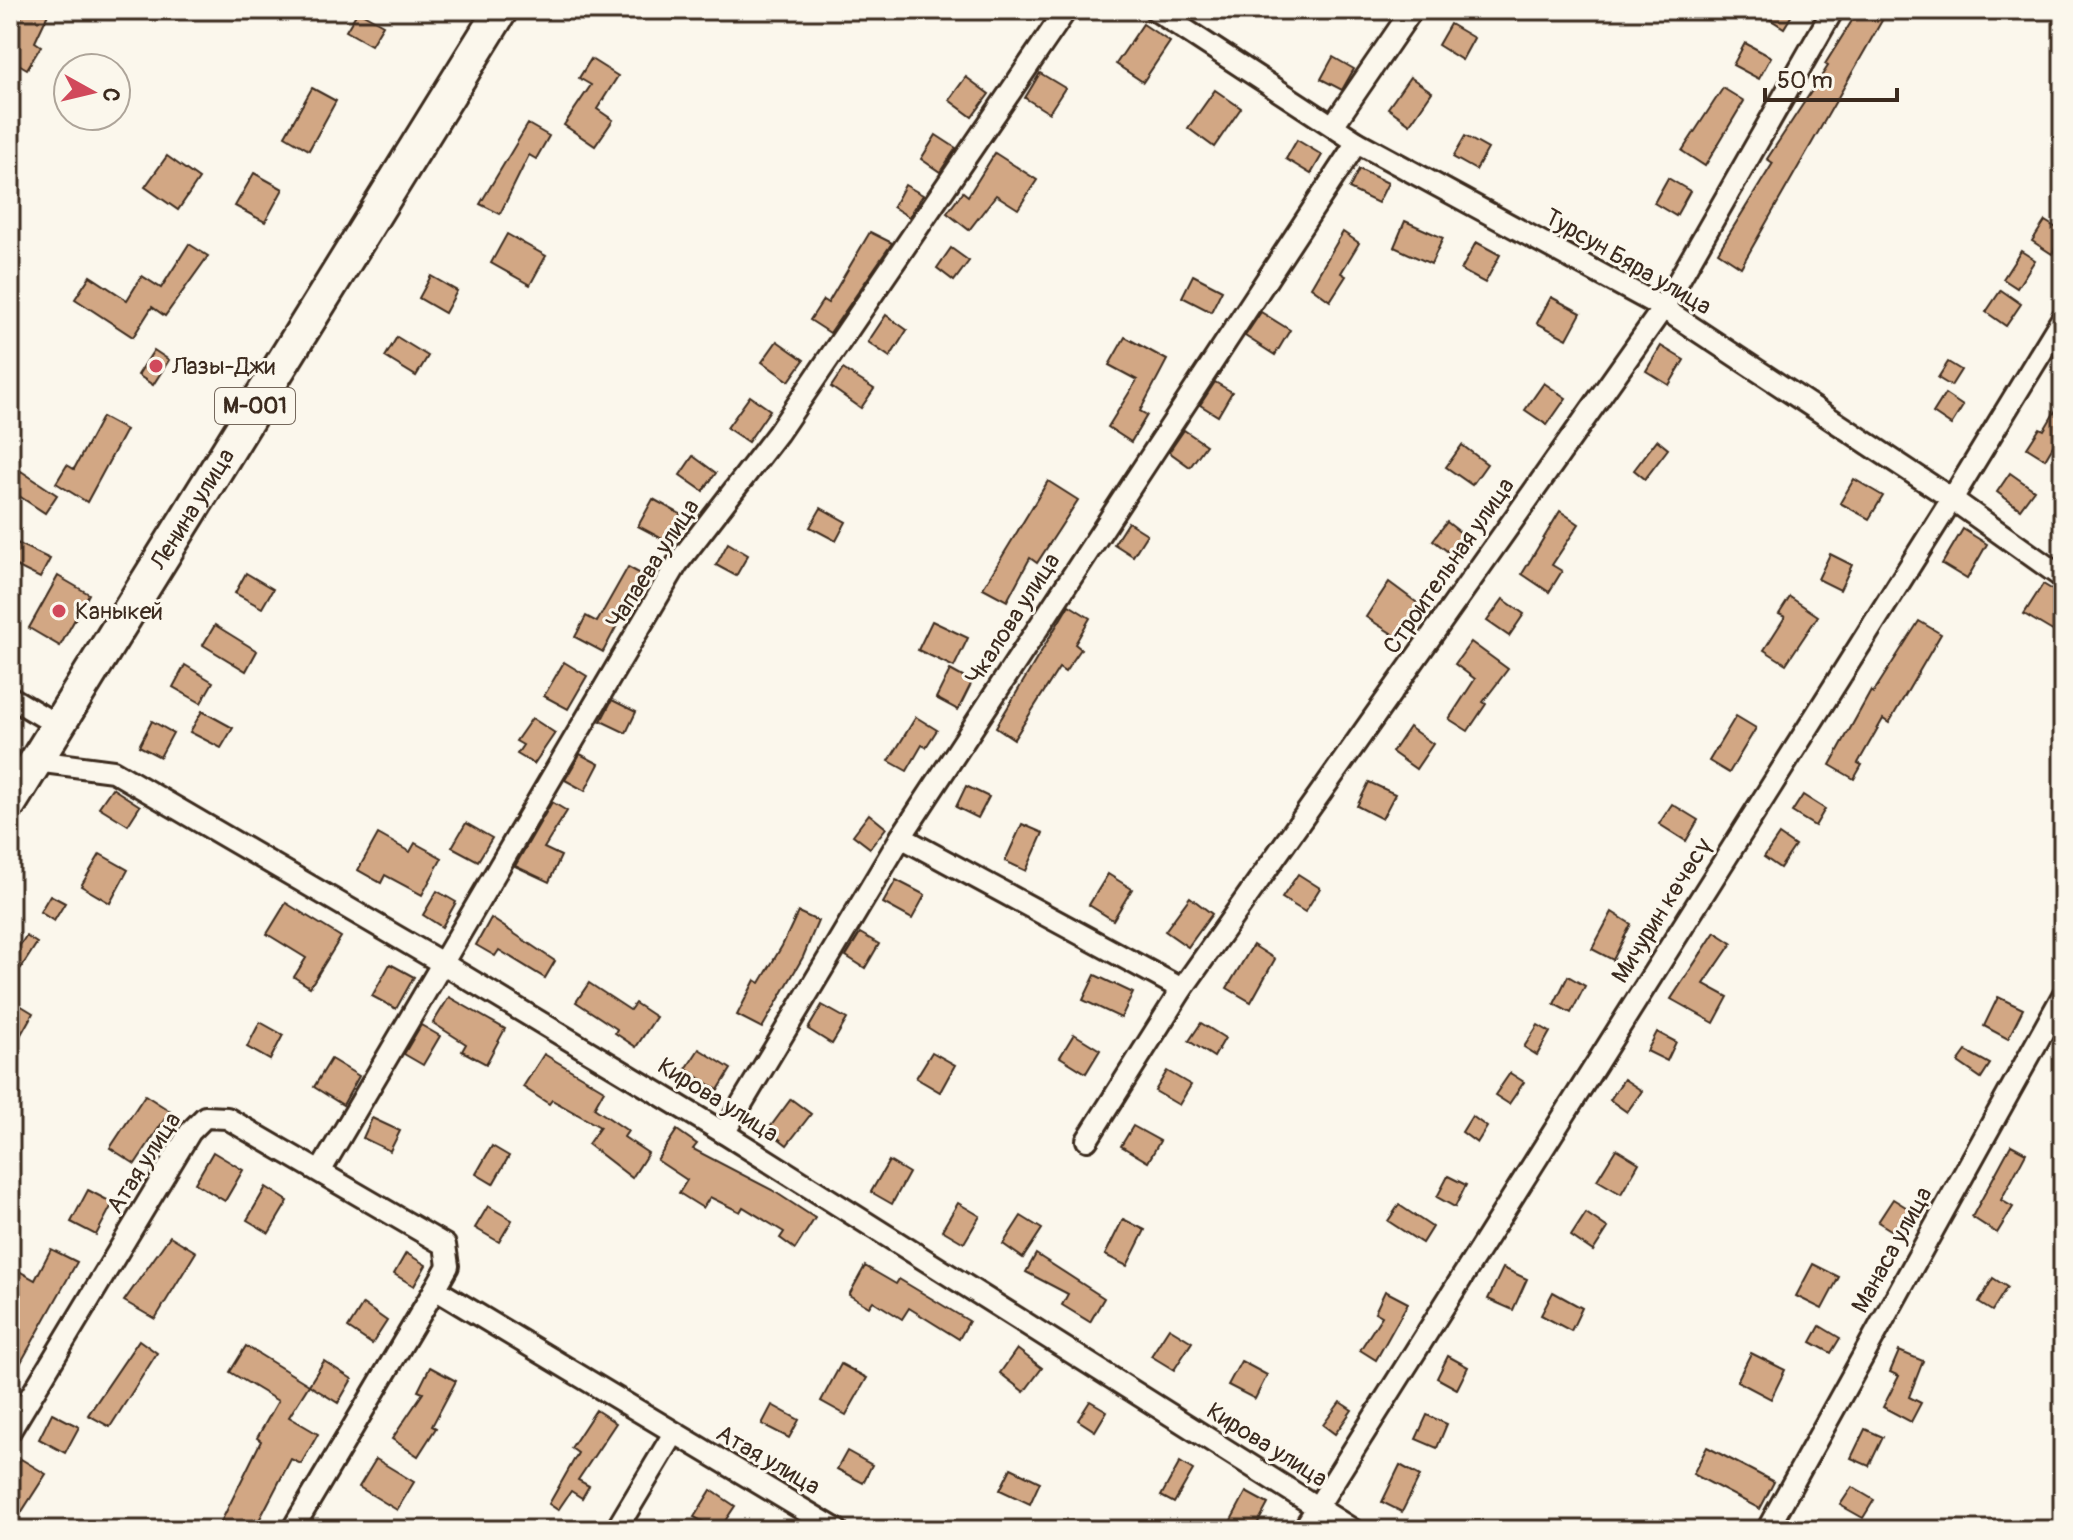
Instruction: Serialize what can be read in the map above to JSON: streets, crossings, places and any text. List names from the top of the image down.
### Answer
{
  "streets": {
    "main road": ["М-001", "Ленина улица"],
    "street": [
      "Турсун Бяра улица",
      "Чапаева улица",
      "Строительная улица",
      "Чкалова улица",
      "Мичурин көчөсү",
      "Кирова улица",
      "Атая улица",
      "Манаса улица"
    ]
  },
  "crossings": [
    ["Турсун Бяра улица", "Строительная улица"],
    ["Турсун Бяра улица", "Чкалова улица"],
    ["Турсун Бяра улица", "Мичурин көчөсү"],
    ["Ленина улица", "Кирова улица"],
    ["Чапаева улица", "Кирова улица"],
    ["Чапаева улица", "Атая улица"],
    ["Чкалова улица", "Кирова улица"],
    ["Мичурин көчөсү", "Кирова улица"]
  ],
  "places": ["Лазы-Джи", "Каныкей"],
  "scale_bar": "50 m",
  "north": "right"
}
